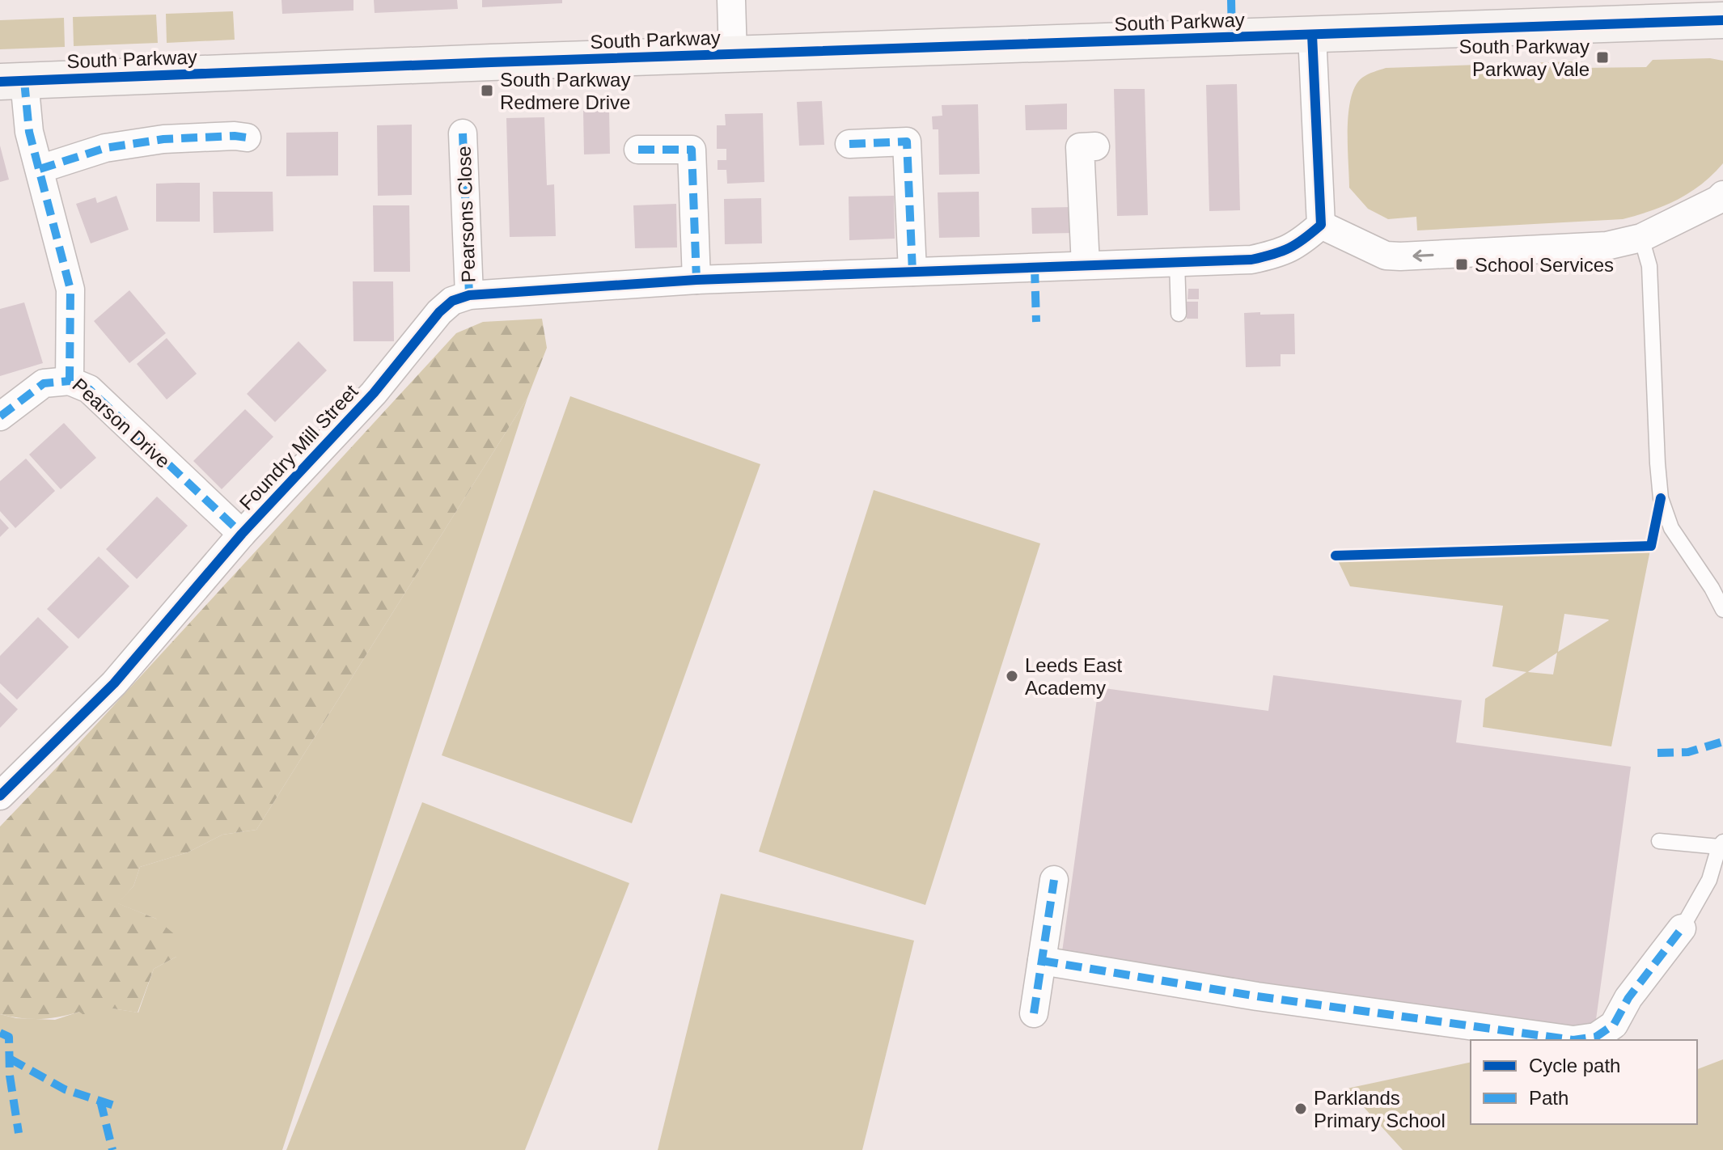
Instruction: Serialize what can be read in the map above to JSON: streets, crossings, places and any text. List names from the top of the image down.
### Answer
{
  "streets": {
    "street": [
      "South Parkway",
      "Pearsons Close",
      "Pearson Drive",
      "Foundry Mill Street"
    ]
  },
  "crossings": [
    ["South Parkway", "Pearson Drive"],
    ["Pearsons Close", "Foundry Mill Street"],
    ["Pearson Drive", "Foundry Mill Street"]
  ],
  "places": {
    "transit": ["South Parkway Parkway Vale", "South Parkway Redmere Drive", "School Services"],
    "other": ["Leeds East Academy", "Parklands Primary School"]
  },
  "legend": ["Cycle path", "Path"]
}
